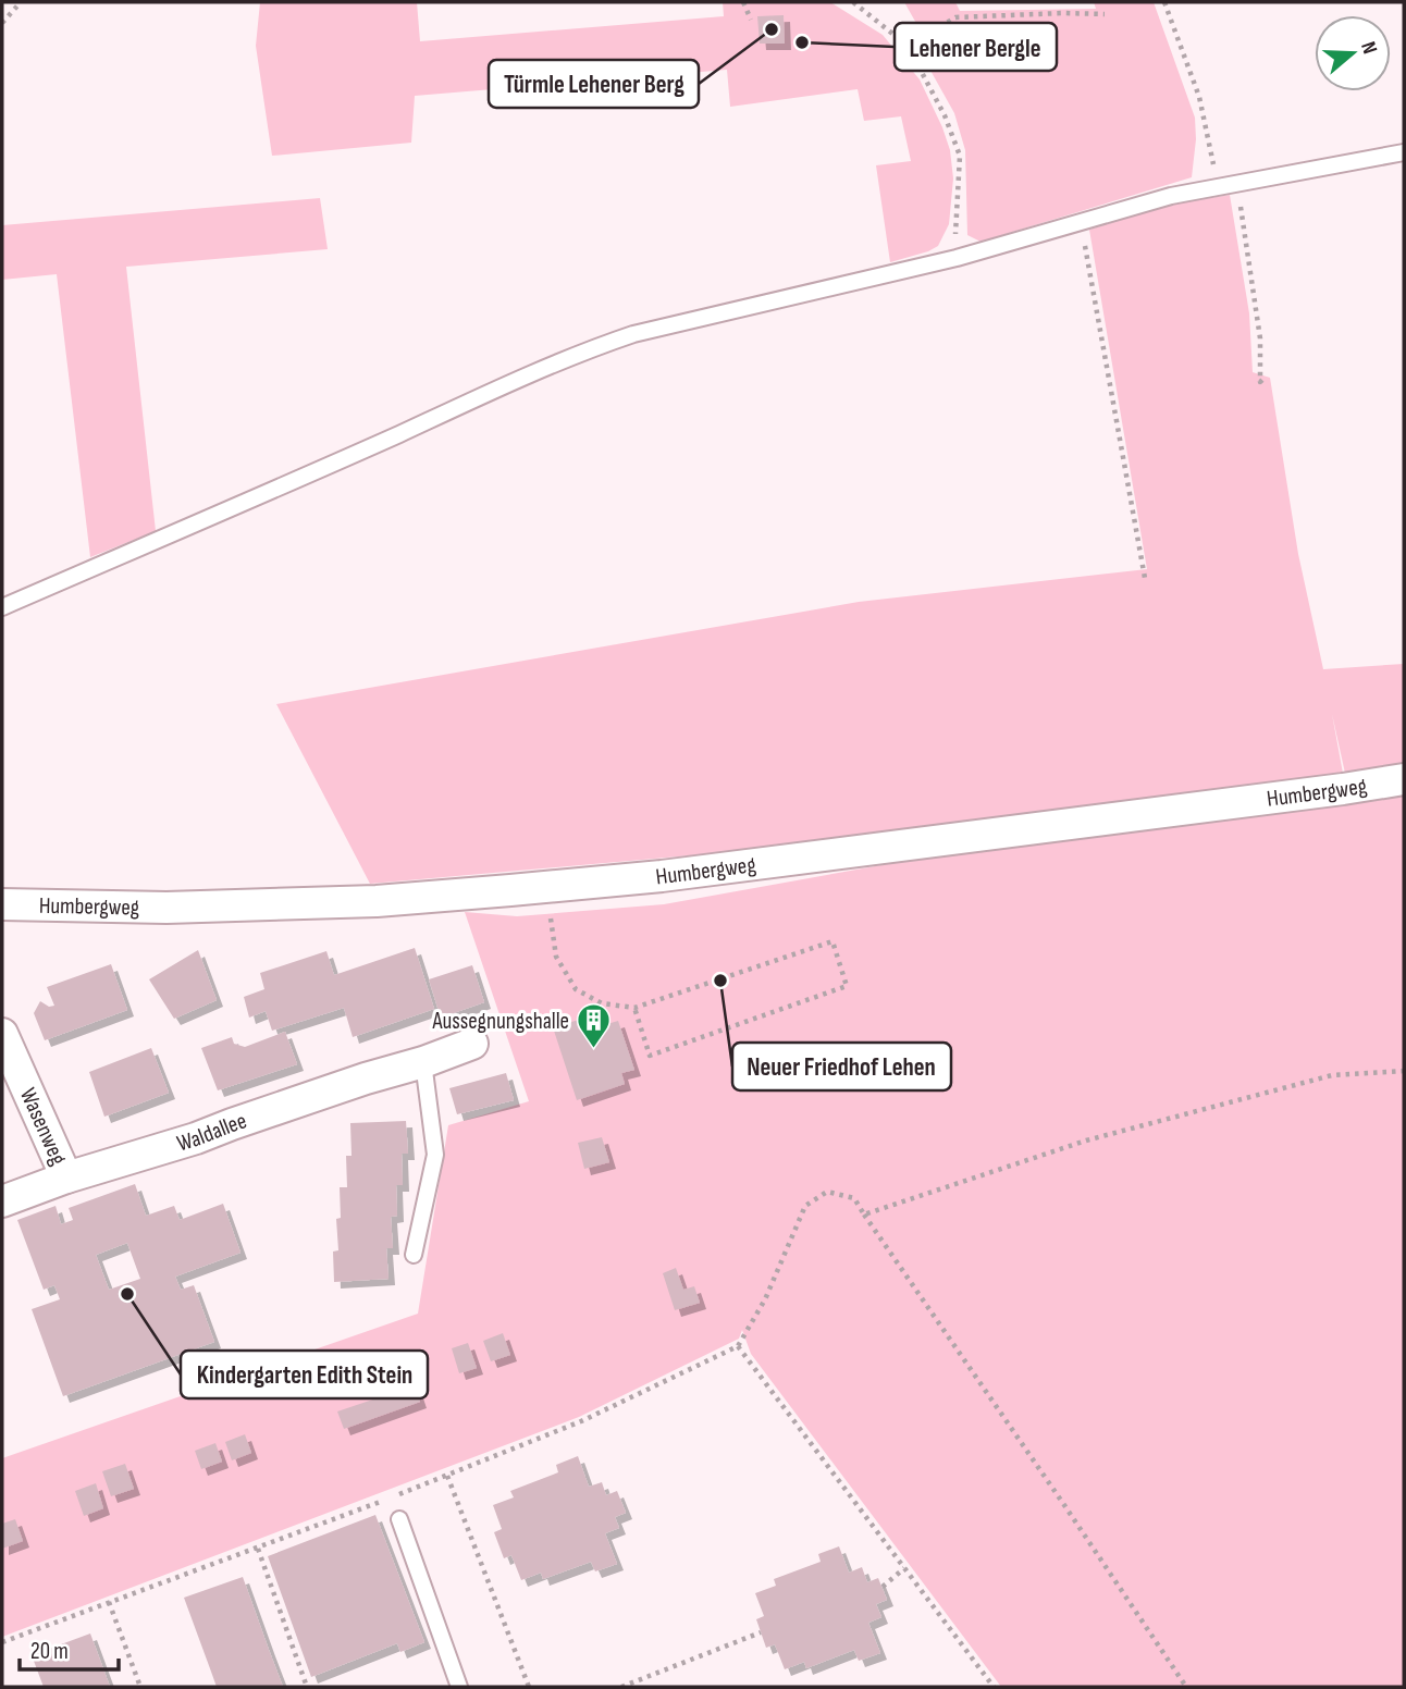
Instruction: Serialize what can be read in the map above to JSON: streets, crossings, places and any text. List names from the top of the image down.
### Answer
{
  "streets": {
    "street": ["Humbergweg", "Wasenweg", "Waldallee"]
  },
  "crossings": [
    ["Wasenweg", "Waldallee"]
  ],
  "places": {
    "other": [
      "Türmle Lehener Berg",
      "Lehener Bergle",
      "Neuer Friedhof Lehen",
      "Kindergarten Edith Stein"
    ],
    "building": ["Aussegnungshalle"]
  },
  "scale_bar": "20 m",
  "north": "right"
}
